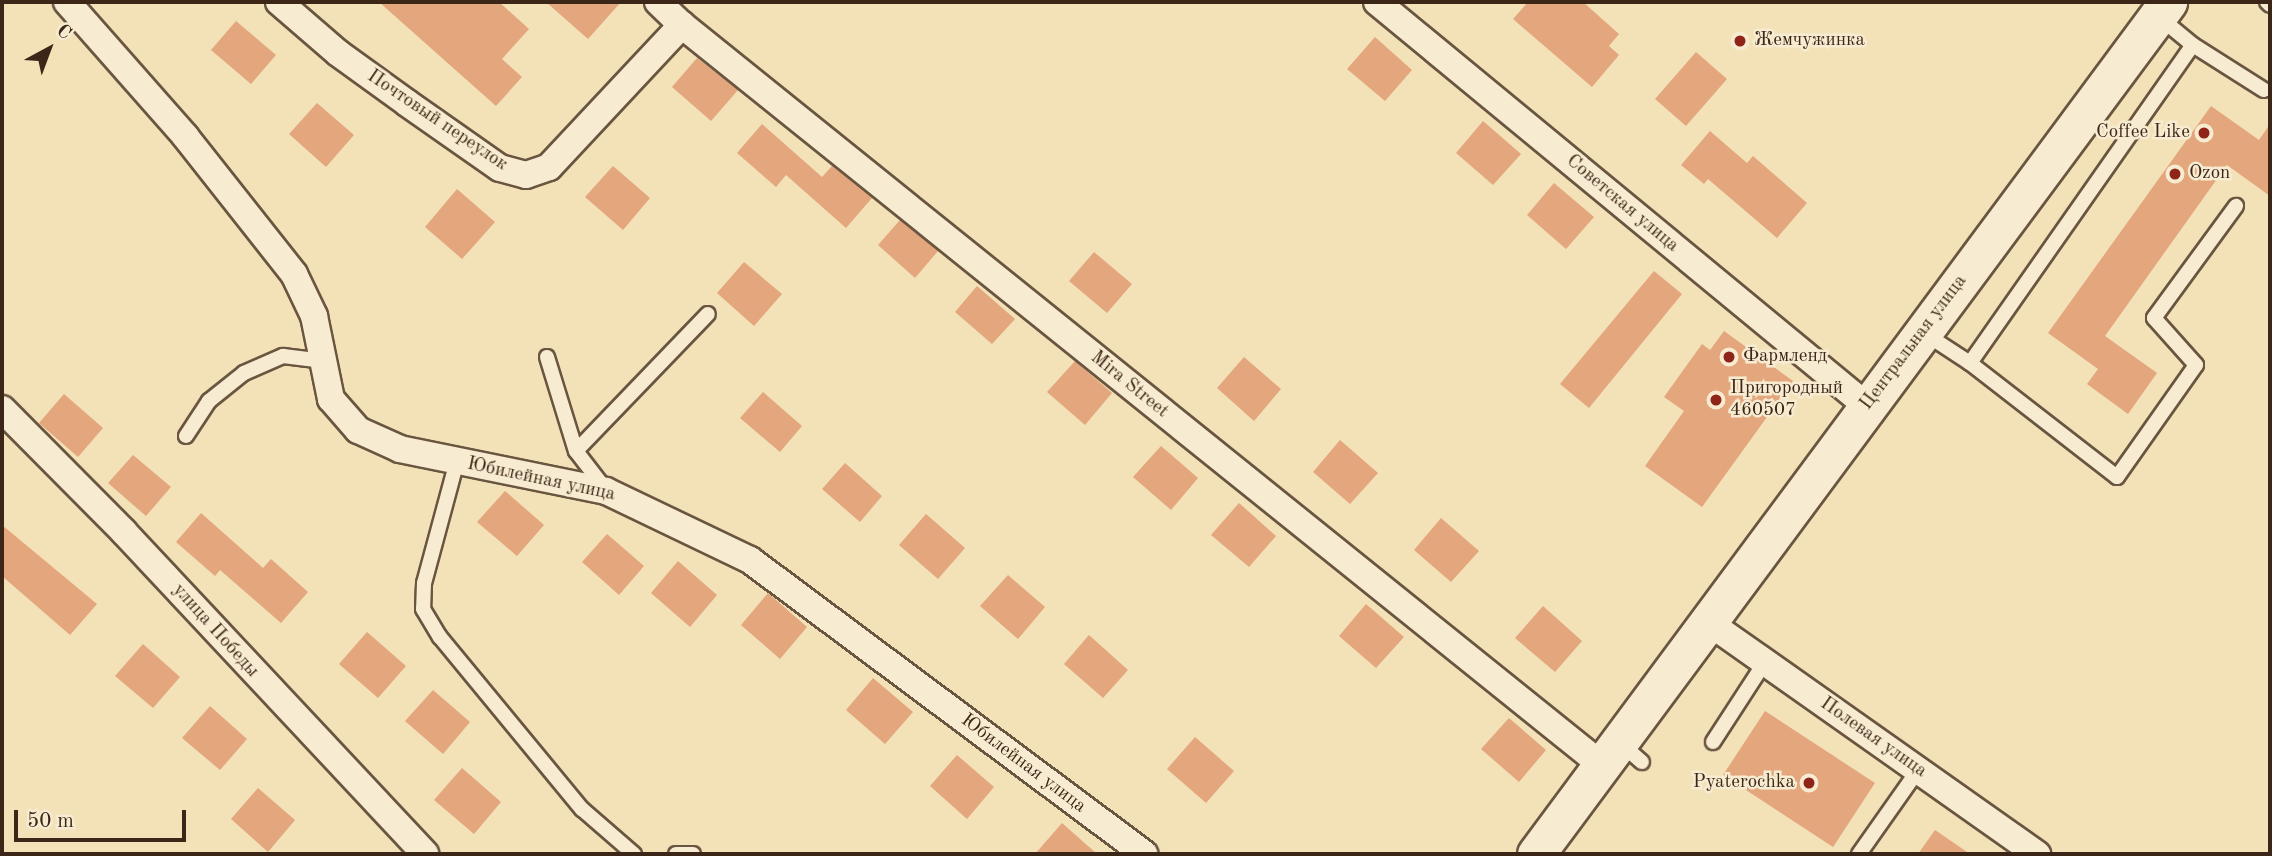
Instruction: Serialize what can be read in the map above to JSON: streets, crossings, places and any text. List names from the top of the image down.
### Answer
{
  "streets": {
    "street": [
      "Почтовый переулок",
      "Советская улица",
      "Центральная улица",
      "Mira Street",
      "Юбилейная улица",
      "улица Победы",
      "Полевая улица"
    ]
  },
  "crossings": [
    ["Почтовый переулок", "Mira Street"],
    ["Советская улица", "Центральная улица"],
    ["Центральная улица", "Mira Street"],
    ["Центральная улица", "Полевая улица"]
  ],
  "places": [
    "Жемчужинка",
    "Coffee Like",
    "Ozon",
    "Фармленд",
    "Пригородный 460507",
    "Pyaterochka"
  ],
  "scale_bar": "50 m",
  "north": "top right"
}
